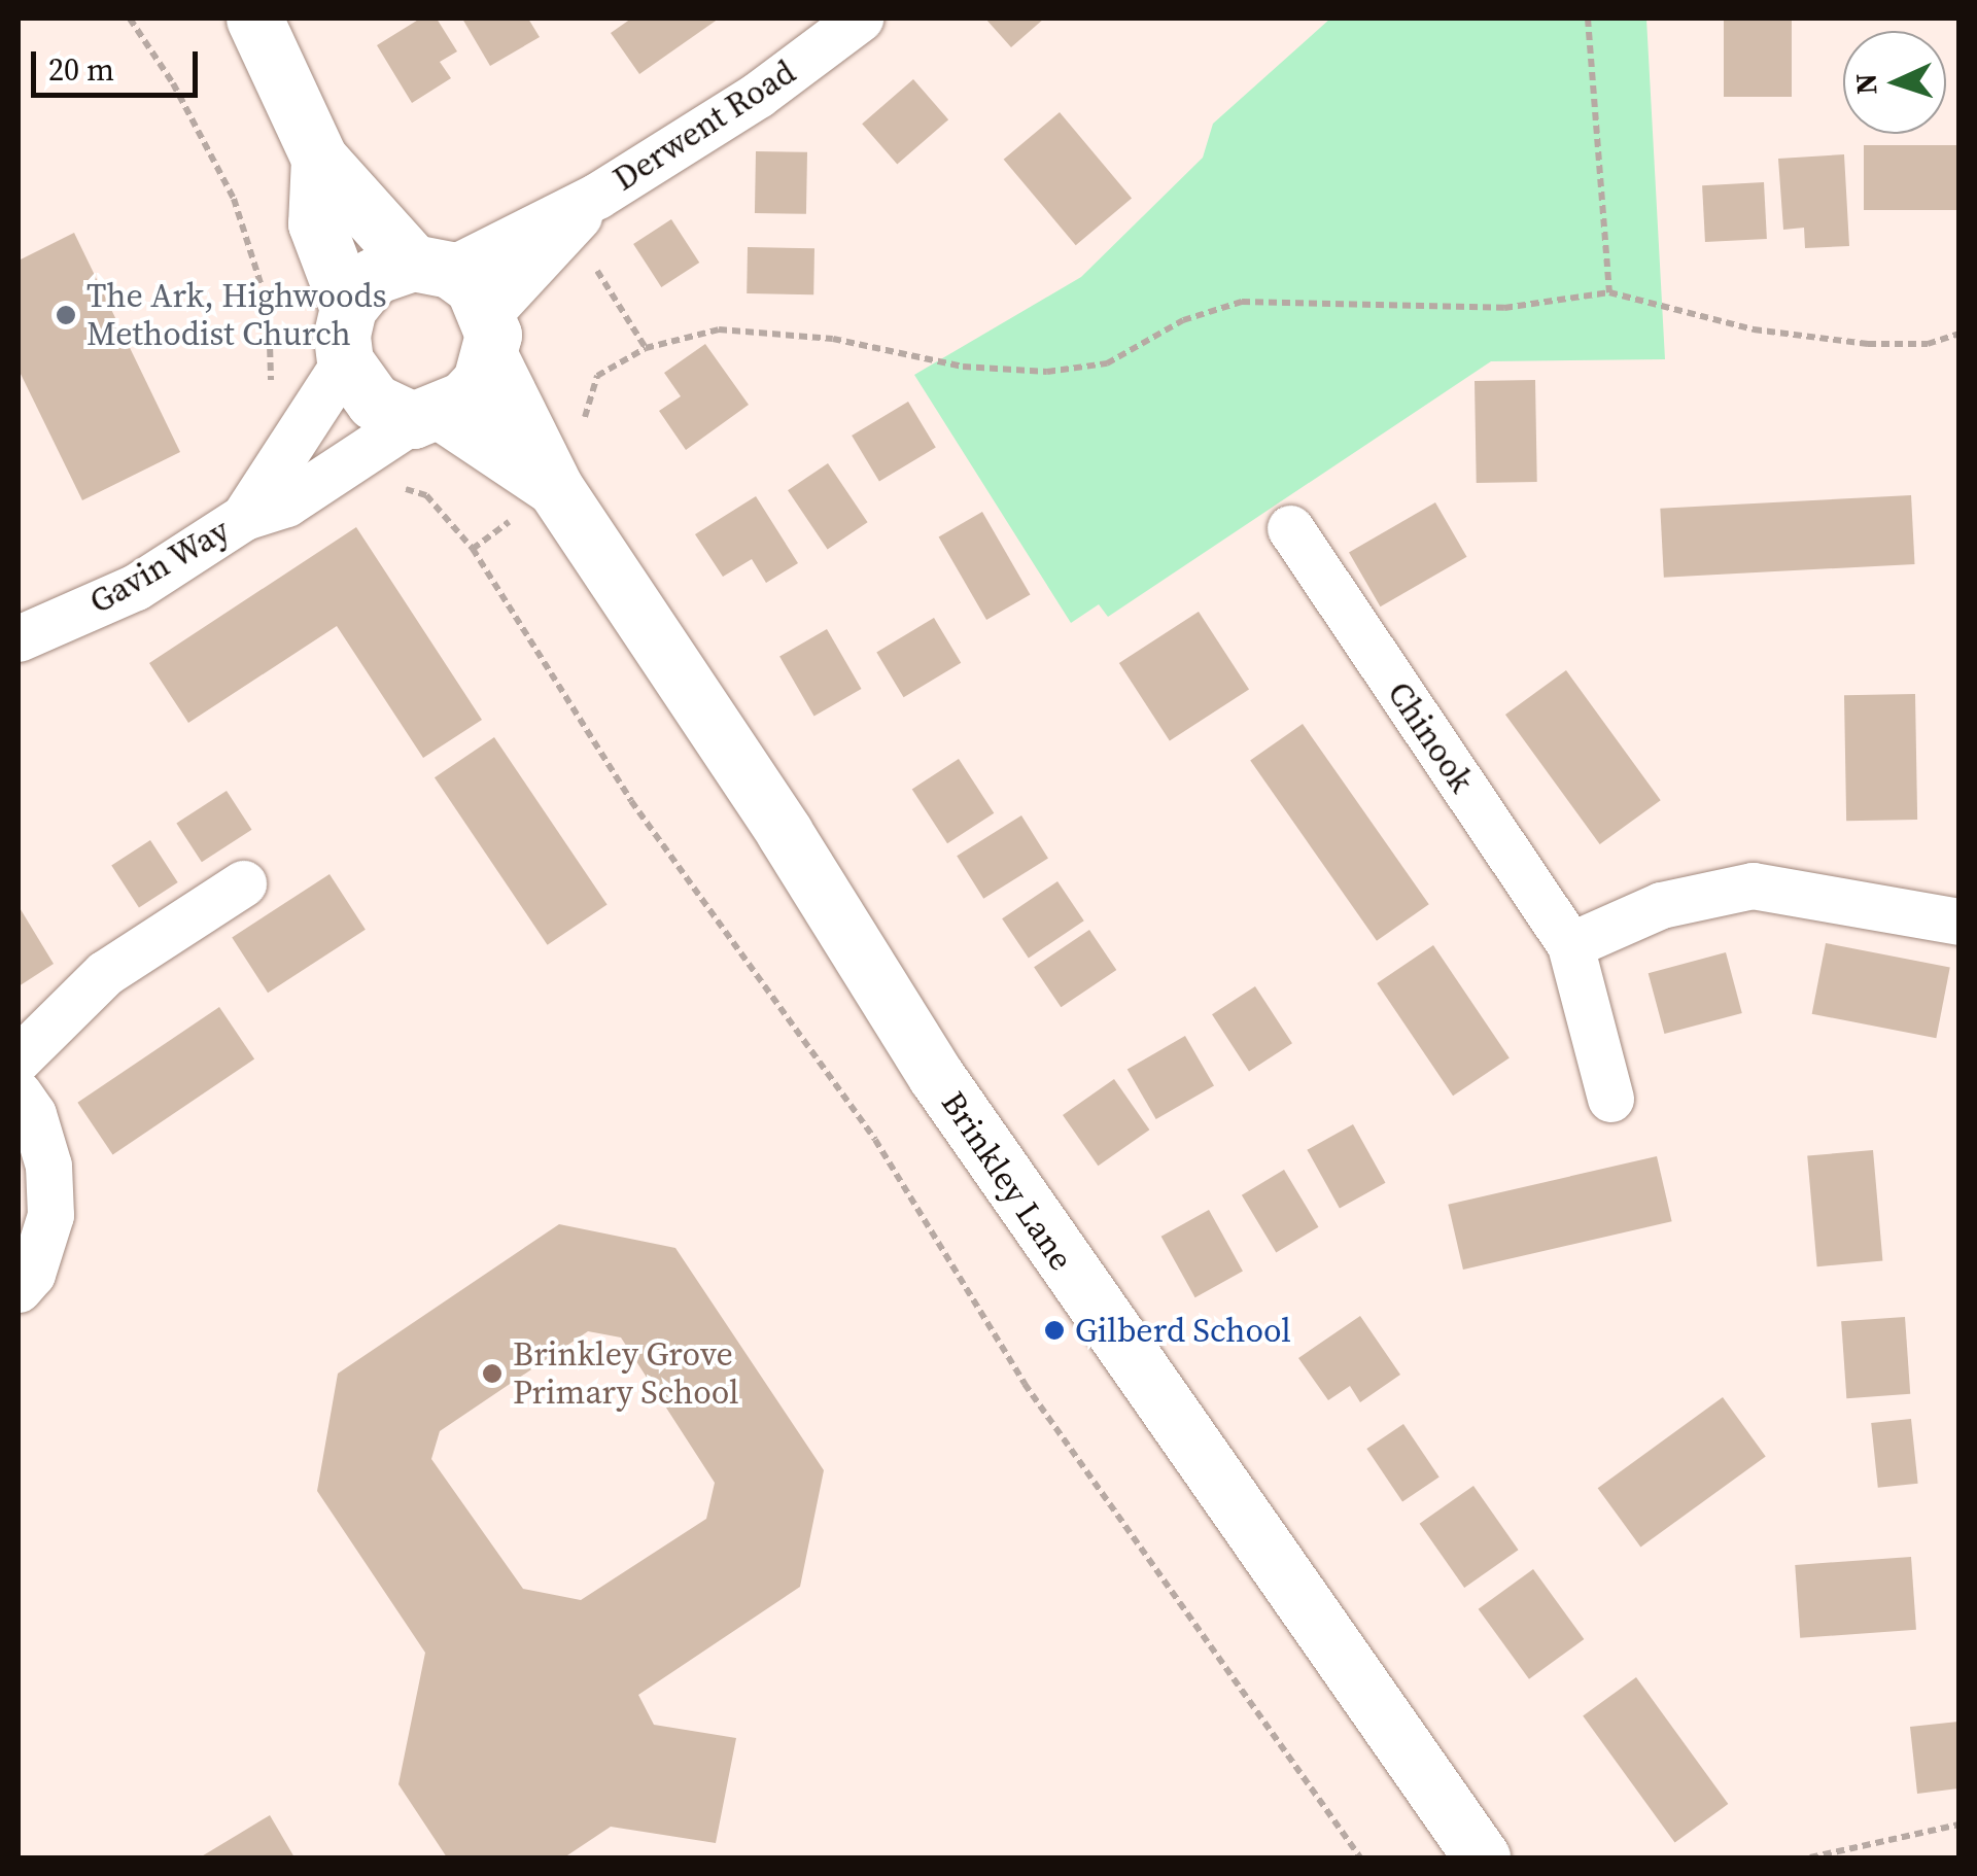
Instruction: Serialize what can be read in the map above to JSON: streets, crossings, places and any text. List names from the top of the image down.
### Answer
{
  "streets": {
    "street": [
      "Derwent Road",
      "Gavin Way",
      "Chinook",
      "Brinkley Lane"
    ]
  },
  "crossings": [
    ["Derwent Road", "Brinkley Lane"]
  ],
  "places": ["The Ark, Highwoods Methodist Church", "Gilberd School", "Brinkley Grove Primary School"],
  "scale_bar": "20 m",
  "north": "left"
}
